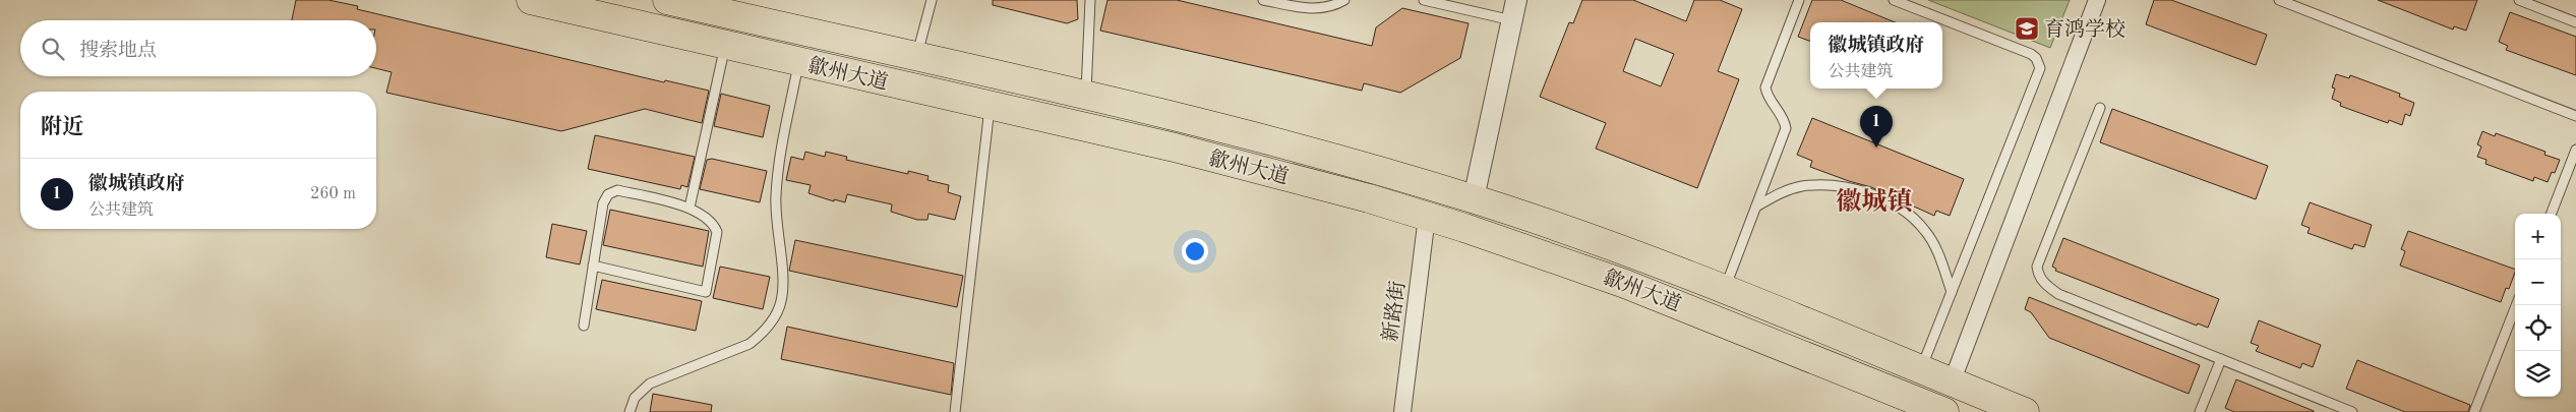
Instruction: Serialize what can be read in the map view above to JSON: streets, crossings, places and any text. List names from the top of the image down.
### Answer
{
  "streets": {
    "highway": ["歙州大道"],
    "street": ["新路街"]
  },
  "crossings": [
    ["歙州大道", "新路街"]
  ],
  "districts": ["徽城镇"],
  "places": {
    "school or university": ["育鸿学校"]
  },
  "page": {
    "search": "搜索地点",
    "popup": ["徽城镇政府", "公共建筑"],
    "heading": "附近",
    "pins": "1",
    "list": [
      {
        "mark": "1",
        "name": "徽城镇政府",
        "note": "公共建筑",
        "value": "260 m"
      }
    ],
    "map_buttons": ["+", "−"]
  }
}
